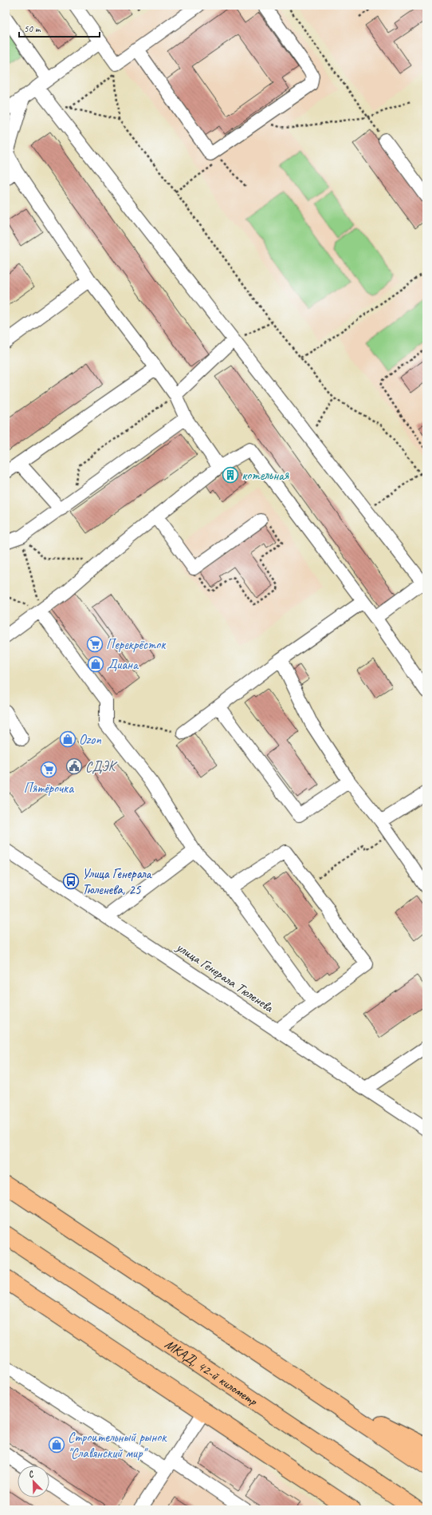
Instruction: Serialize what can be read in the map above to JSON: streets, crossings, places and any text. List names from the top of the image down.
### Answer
{
  "streets": {
    "highway": ["МКАД, 42-й километр"],
    "street": ["улица Генерала Тюленева"]
  },
  "places": {
    "building": ["котельная"],
    "supermarket": ["Перекрёсток", "Пятёрочка"],
    "shop": ["Диана", "Ozon", "Строительный рынок \"Славянский мир\""],
    "public building": ["СДЭК"],
    "bus stop": ["Улица Генерала Тюленева, 25"]
  },
  "scale_bar": "50 m",
  "north": "top left"
}
